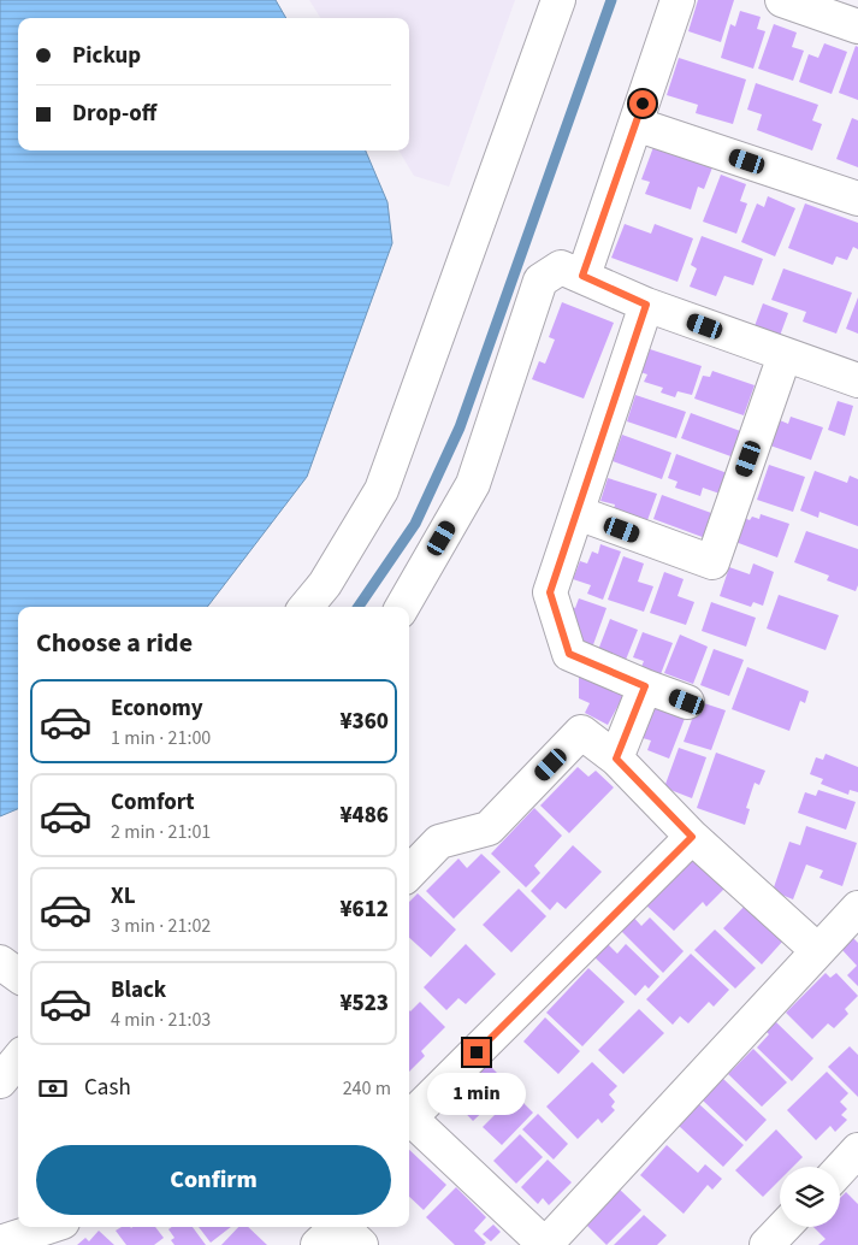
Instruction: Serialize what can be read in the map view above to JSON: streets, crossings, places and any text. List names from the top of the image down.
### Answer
{
  "page": {
    "banner": ["Pickup", "Drop-off"],
    "heading": "Choose a ride",
    "list": [
      {
        "name": "Economy",
        "note": "1 min · 21:00",
        "value": "¥360"
      },
      {
        "name": "Comfort",
        "note": "2 min · 21:01",
        "value": "¥486"
      },
      {
        "name": "XL",
        "note": "3 min · 21:02",
        "value": "¥612"
      },
      {
        "name": "Black",
        "note": "4 min · 21:03",
        "value": "¥523"
      }
    ],
    "pay": ["Cash", "240 m"],
    "bubble": "1 min",
    "buttons": "Confirm"
  }
}
